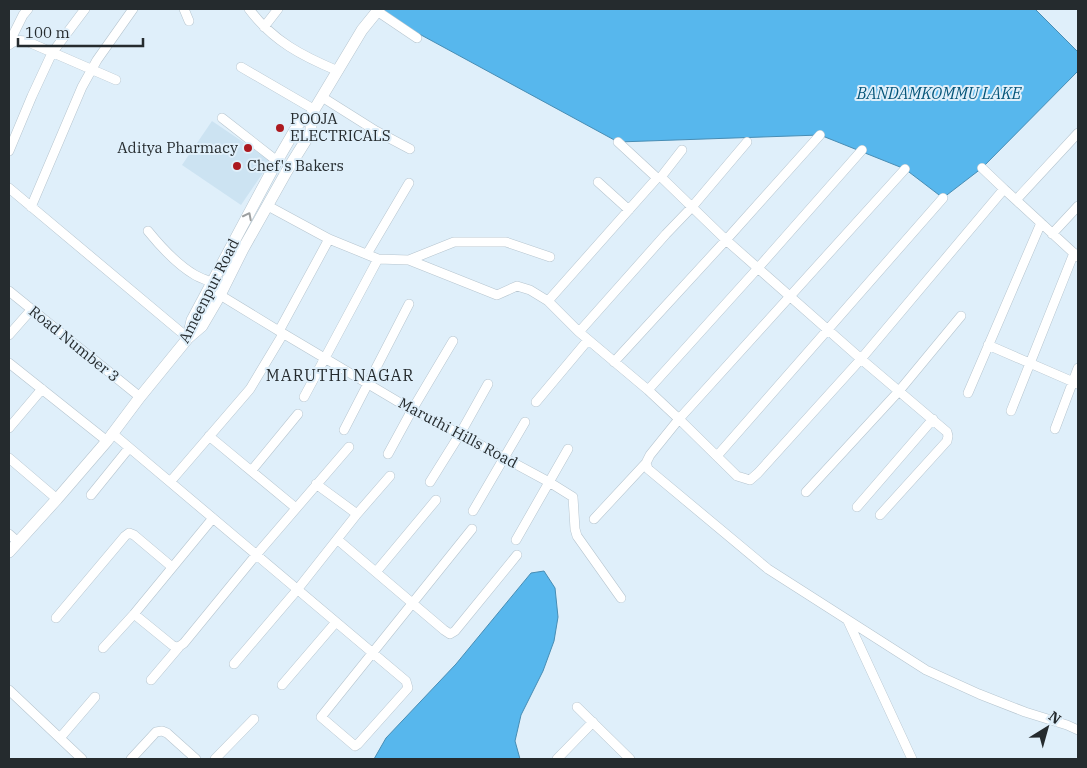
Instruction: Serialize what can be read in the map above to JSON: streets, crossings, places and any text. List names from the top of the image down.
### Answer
{
  "streets": {
    "street": ["Ameenpur Road", "Road Number 3", "Maruthi Hills Road"]
  },
  "crossings": [
    ["Ameenpur Road", "Road Number 3"]
  ],
  "districts": ["MARUTHI NAGAR"],
  "water": ["BANDAMKOMMU LAKE"],
  "places": ["POOJA ELECTRICALS", "Aditya Pharmacy", "Chef's Bakers"],
  "scale_bar": "100 m",
  "north": "top right"
}
